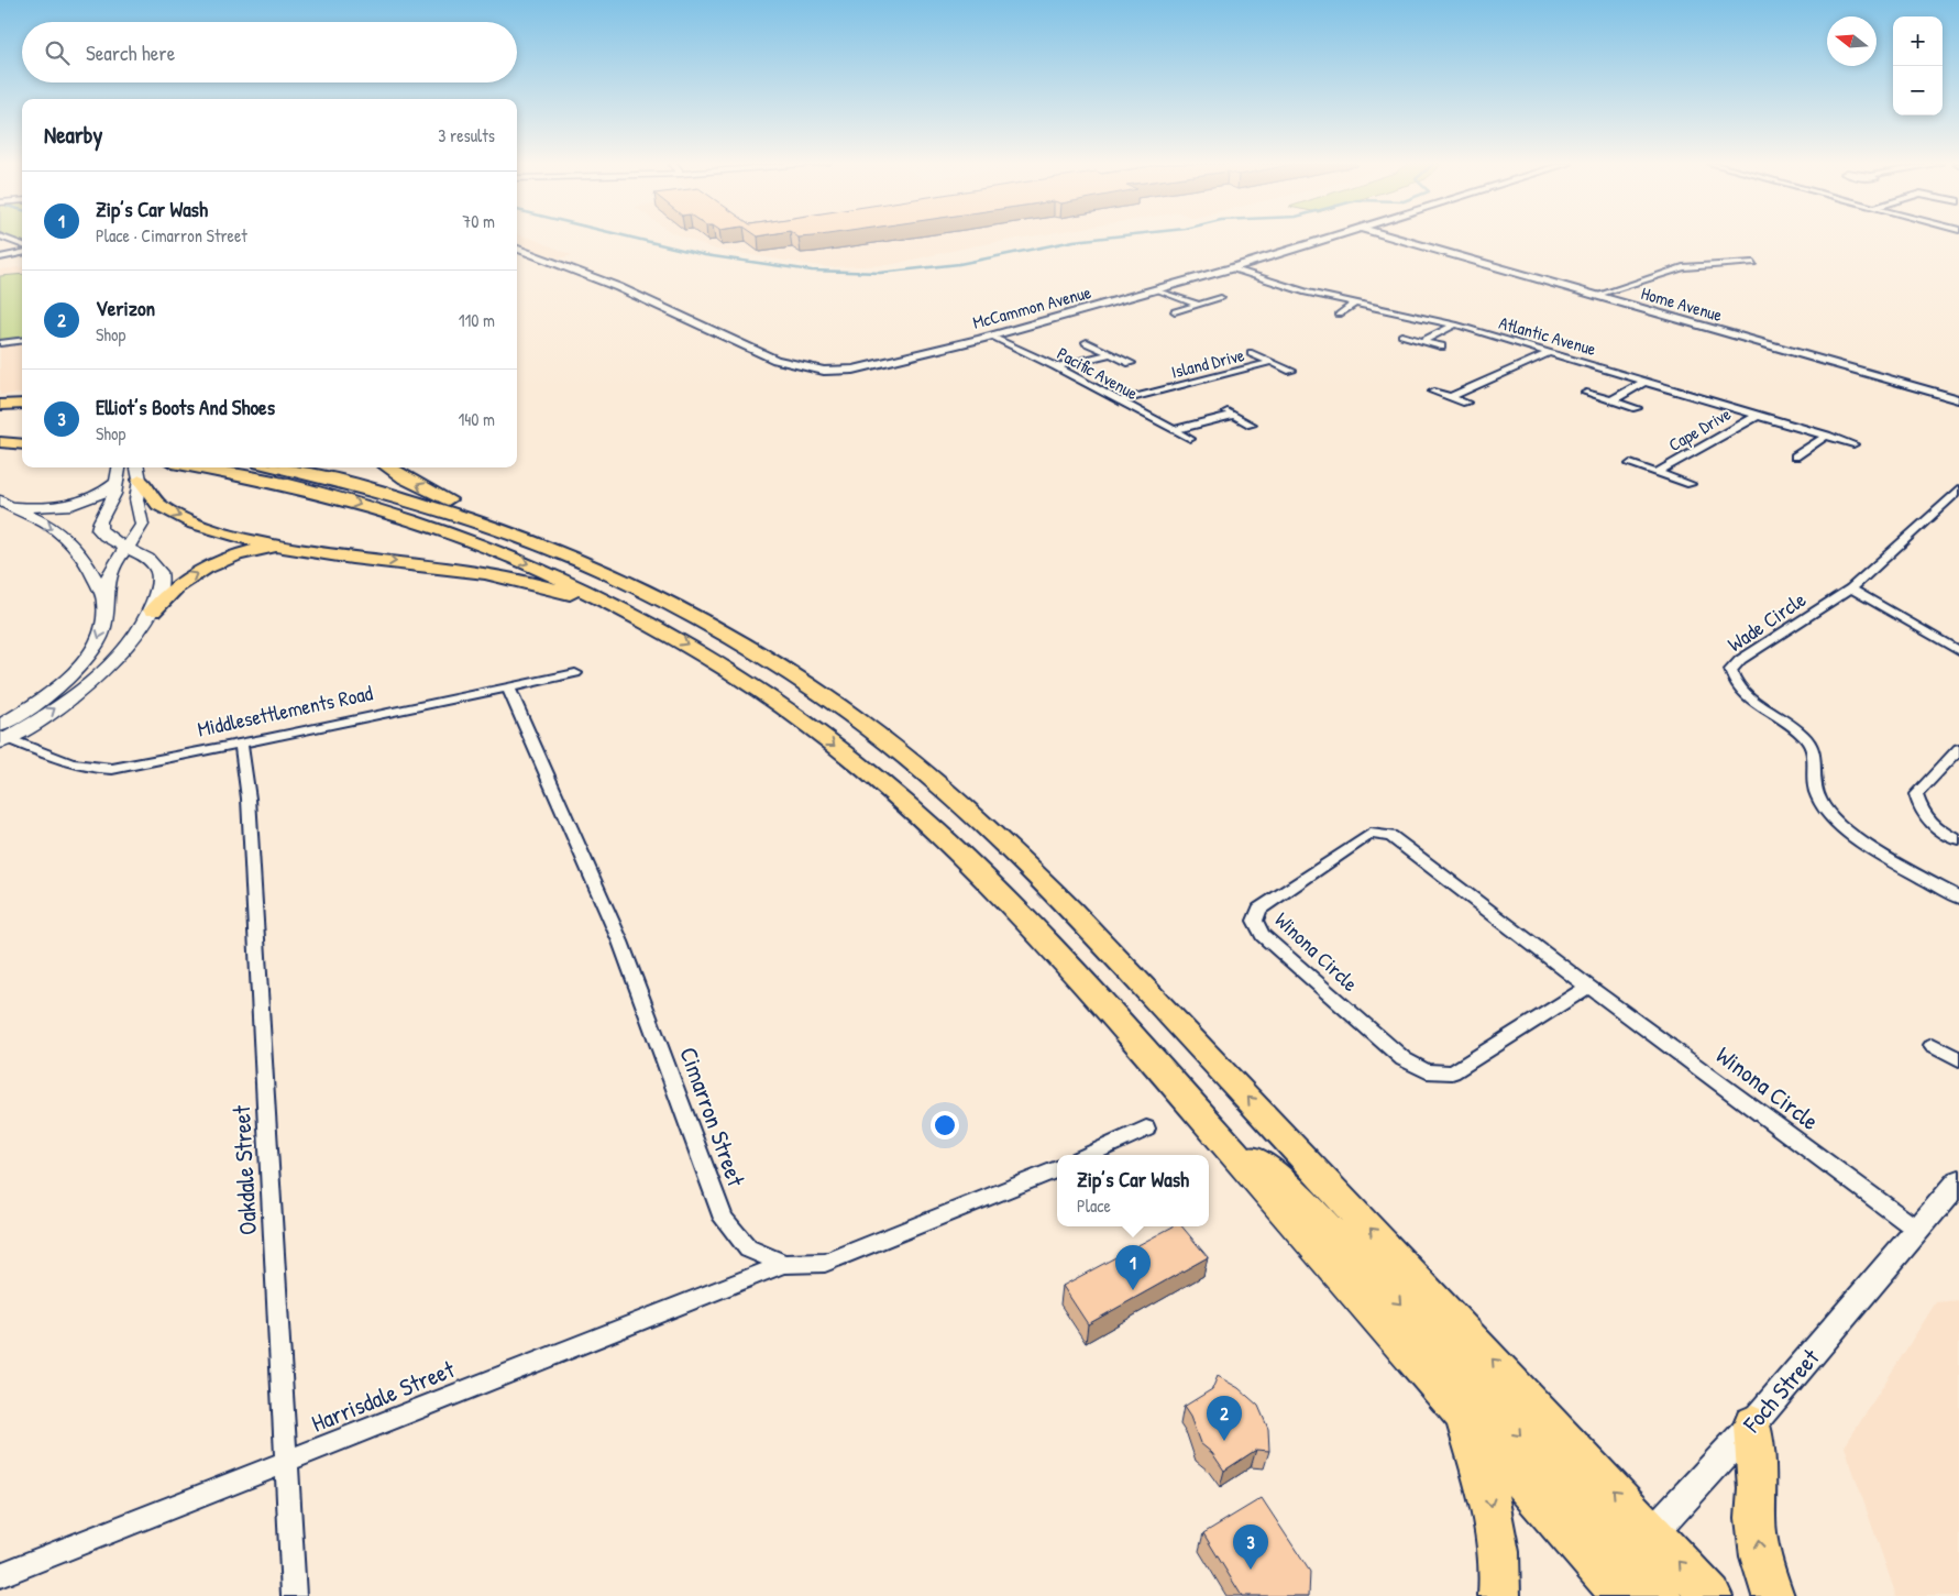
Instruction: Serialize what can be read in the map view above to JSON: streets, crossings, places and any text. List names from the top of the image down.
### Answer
{
  "streets": {
    "street": [
      "Home Avenue",
      "McCammon Avenue",
      "Atlantic Avenue",
      "Island Drive",
      "Pacific Avenue",
      "Cape Drive",
      "Wade Circle",
      "Middlesettlements Road",
      "Winona Circle",
      "Cimarron Street",
      "Oakdale Street",
      "Foch Street",
      "Harrisdale Street"
    ]
  },
  "crossings": [
    ["McCammon Avenue", "Atlantic Avenue"],
    ["McCammon Avenue", "Pacific Avenue"],
    ["Atlantic Avenue", "Cape Drive"],
    ["Island Drive", "Pacific Avenue"],
    ["Middlesettlements Road", "Cimarron Street"],
    ["Middlesettlements Road", "Oakdale Street"],
    ["Winona Circle", "Foch Street"],
    ["Cimarron Street", "Harrisdale Street"],
    ["Oakdale Street", "Harrisdale Street"]
  ],
  "north": "left",
  "page": {
    "map_buttons": ["+", "−"],
    "search": "Search here",
    "heading": ["Nearby", "3 results"],
    "list": [
      {
        "mark": "1",
        "name": "Zip’s Car Wash",
        "note": "Place · Cimarron Street",
        "value": "70 m"
      },
      {
        "mark": "2",
        "name": "Verizon",
        "note": "Shop",
        "value": "110 m"
      },
      {
        "mark": "3",
        "name": "Elliot’s Boots And Shoes",
        "note": "Shop",
        "value": "140 m"
      }
    ],
    "popup": ["Zip’s Car Wash", "Place"],
    "pins": ["1", "2", "3"]
  }
}
